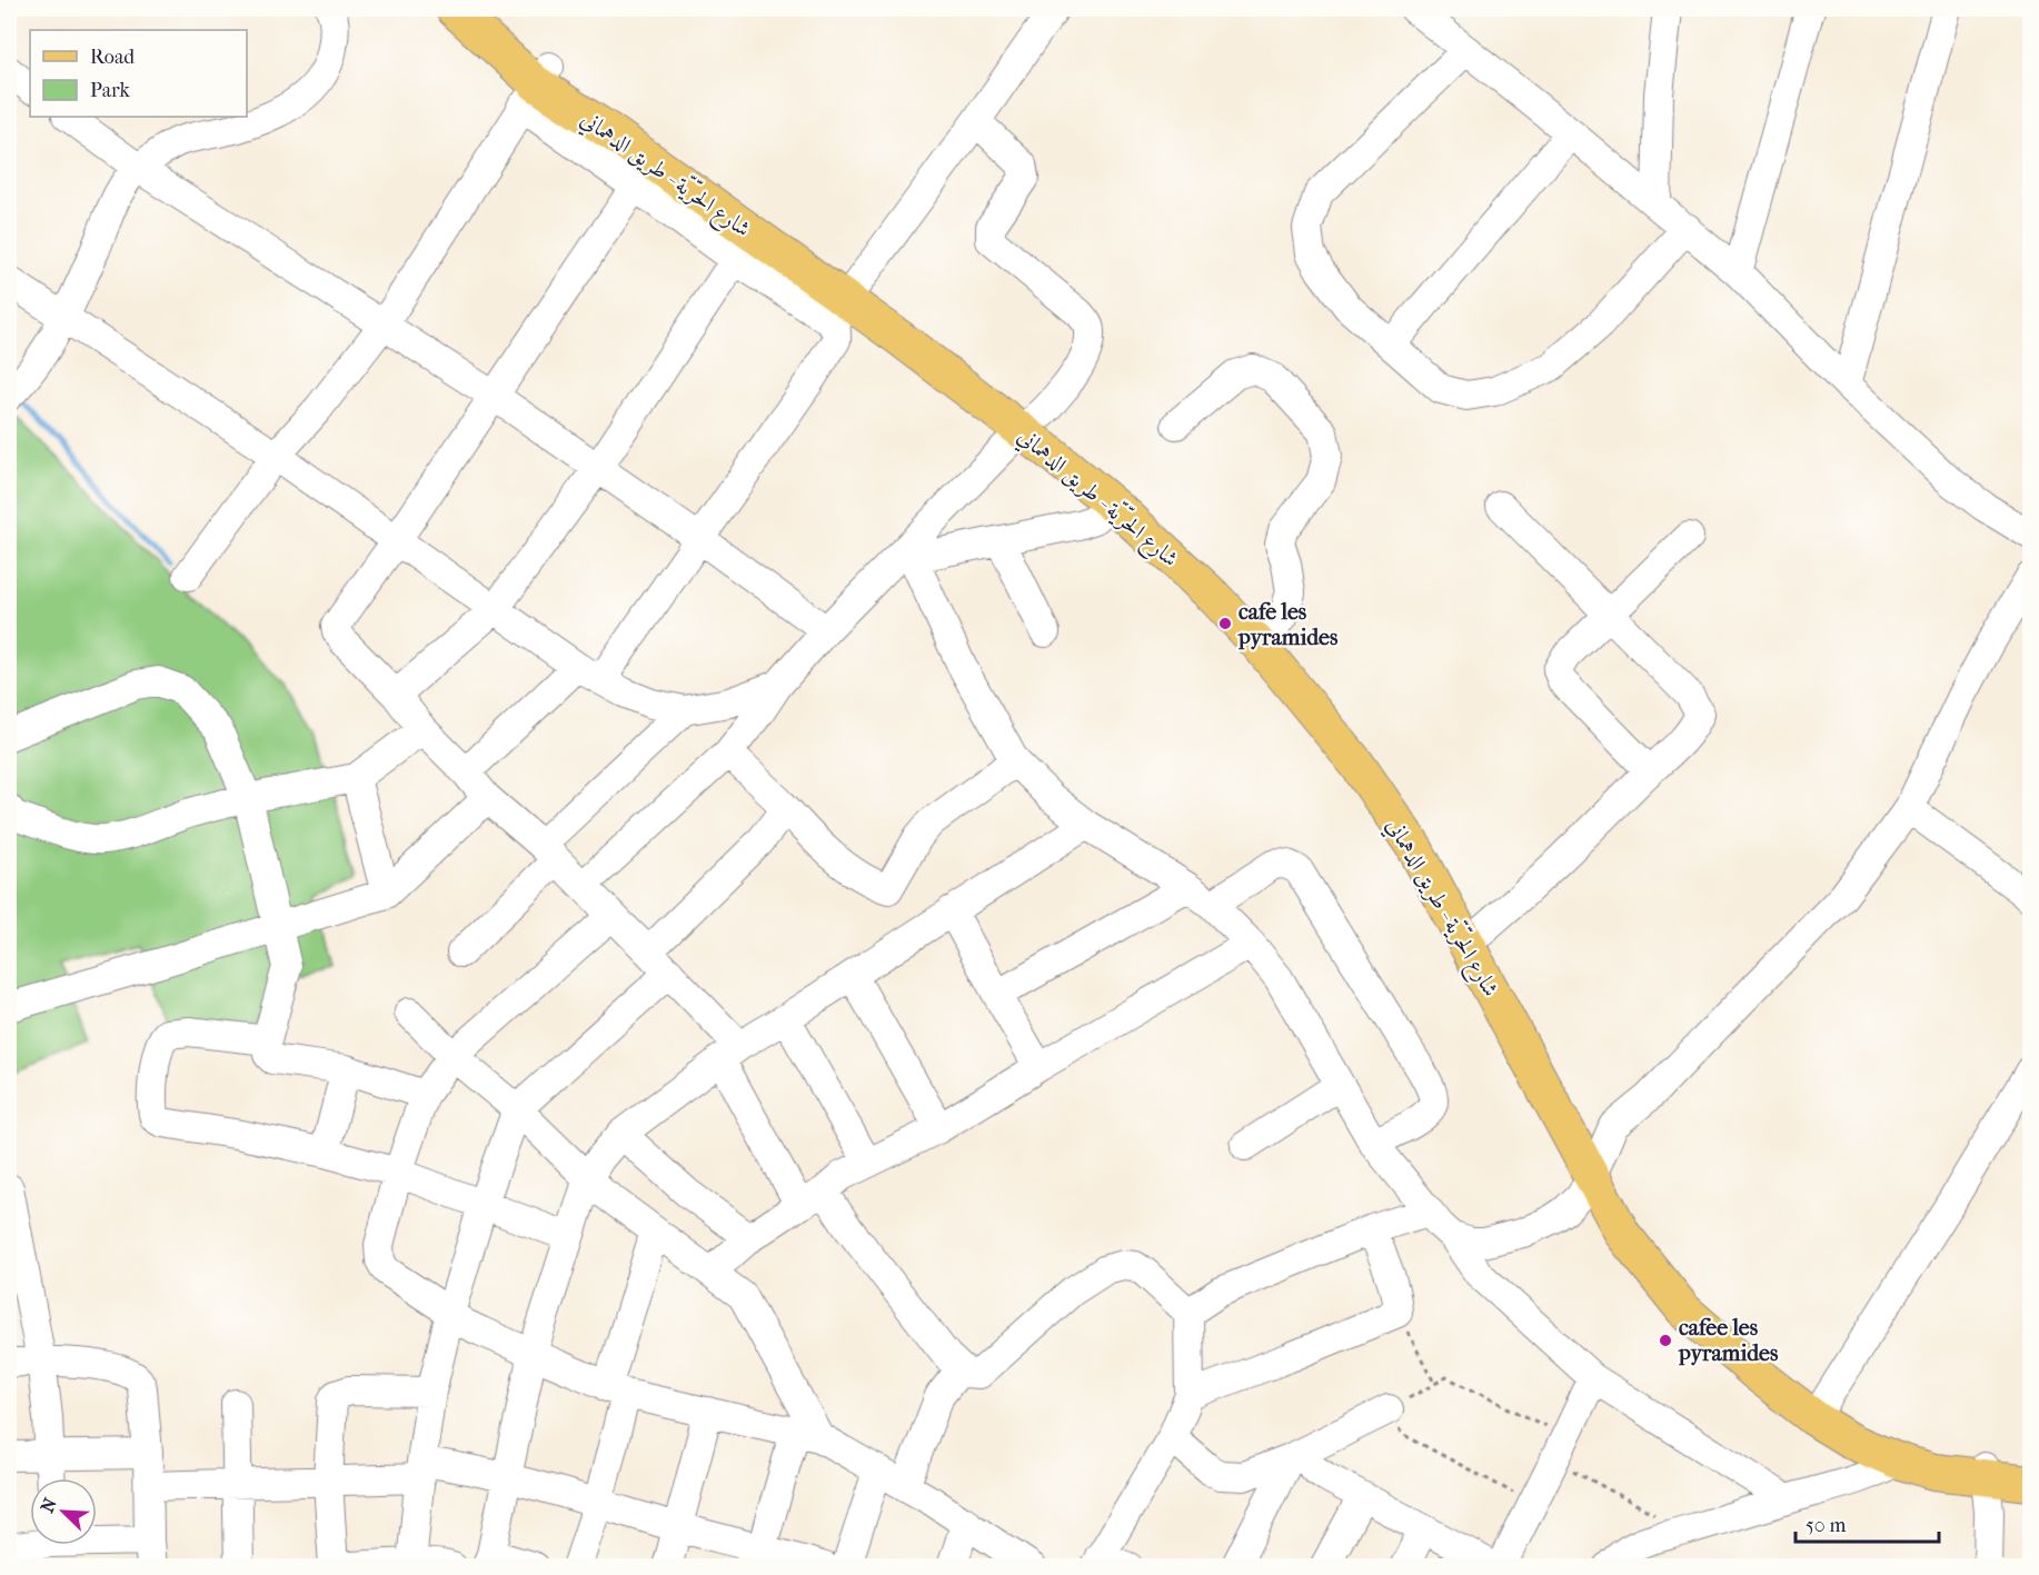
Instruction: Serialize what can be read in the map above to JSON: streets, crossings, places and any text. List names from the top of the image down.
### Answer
{
  "streets": {
    "main road": ["شارع الحرّيّة - طريق الدهماني"]
  },
  "places": ["cafe les pyramides", "cafee les pyramides"],
  "legend": ["Road", "Park"],
  "scale_bar": "50 m",
  "north": "top left"
}
